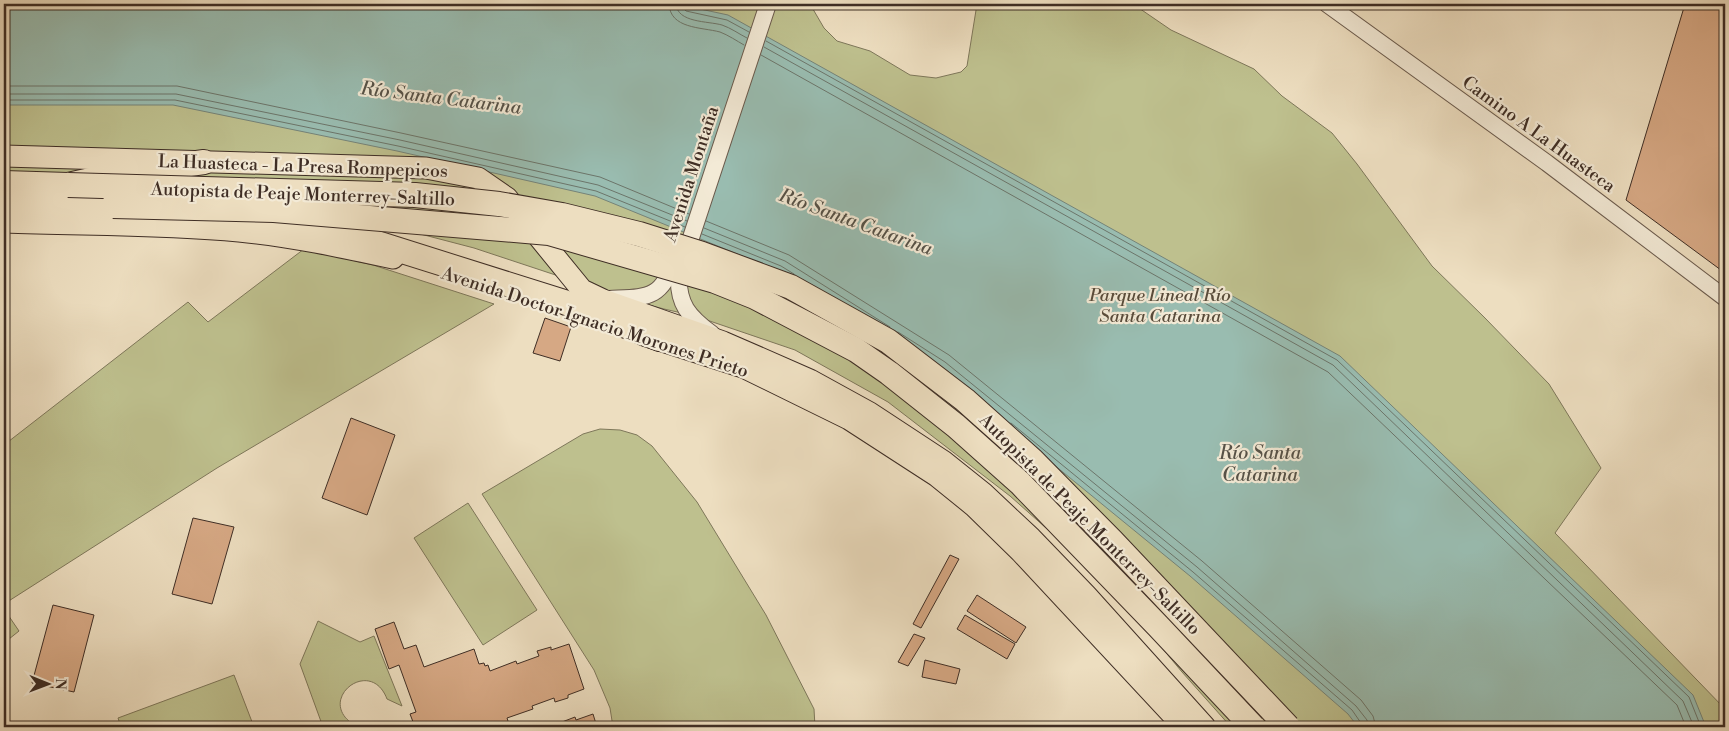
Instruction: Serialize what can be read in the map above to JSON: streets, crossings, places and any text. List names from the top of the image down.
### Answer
{
  "streets": {
    "highway": ["Autopista de Peaje Monterrey-Saltillo"],
    "main road": ["La Huasteca - La Presa Rompepicos", "Avenida Doctor Ignacio Morones Prieto"],
    "street": ["Camino A La Huasteca", "Avenida Montaña"]
  },
  "crossings": [
    ["La Huasteca - La Presa Rompepicos", "Avenida Doctor Ignacio Morones Prieto"],
    ["Avenida Montaña", "Avenida Doctor Ignacio Morones Prieto"]
  ],
  "water": ["Río Santa Catarina"],
  "parks": ["Parque Lineal Río Santa Catarina"],
  "north": "right"
}
